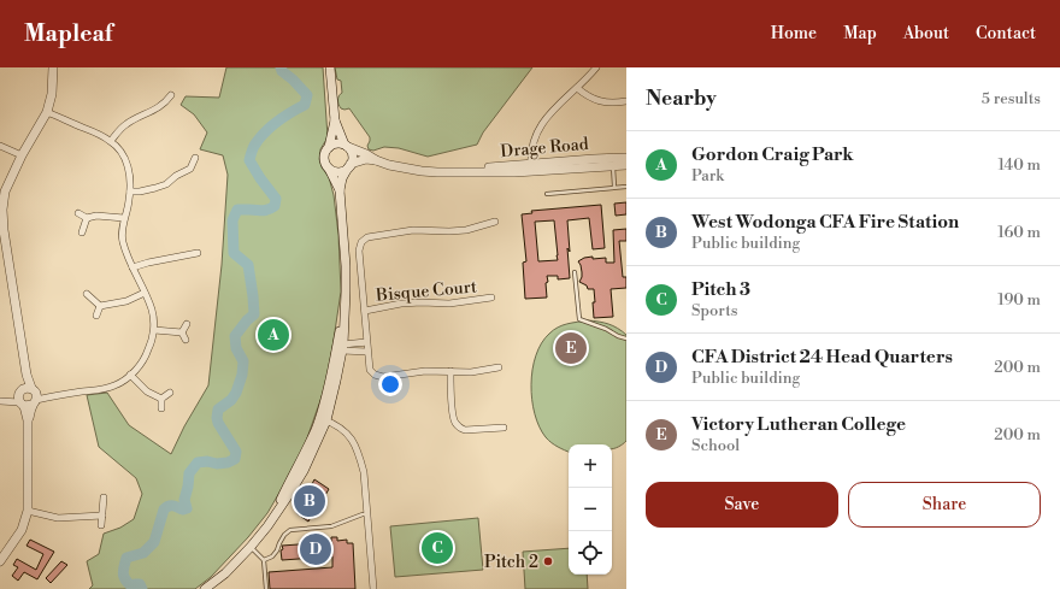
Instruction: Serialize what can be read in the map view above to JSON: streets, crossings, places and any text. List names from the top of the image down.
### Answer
{
  "streets": {
    "street": ["Drage Road", "Bisque Court"]
  },
  "places": ["Pitch 2"],
  "page": {
    "header": "Mapleaf",
    "nav": [
      "Home",
      "Map",
      "About",
      "Contact"
    ],
    "heading": ["Nearby", "5 results"],
    "list": [
      {
        "mark": "A",
        "name": "Gordon Craig Park",
        "note": "Park",
        "value": "140 m"
      },
      {
        "mark": "B",
        "name": "West Wodonga CFA Fire Station",
        "note": "Public building",
        "value": "160 m"
      },
      {
        "mark": "C",
        "name": "Pitch 3",
        "note": "Sports",
        "value": "190 m"
      },
      {
        "mark": "D",
        "name": "CFA District 24 Head Quarters",
        "note": "Public building",
        "value": "200 m"
      },
      {
        "mark": "E",
        "name": "Victory Lutheran College",
        "note": "School",
        "value": "200 m"
      }
    ],
    "pins": [
      "A",
      "E",
      "B",
      "C",
      "D"
    ],
    "map_buttons": ["+", "−"],
    "buttons": ["Save", "Share"]
  }
}
